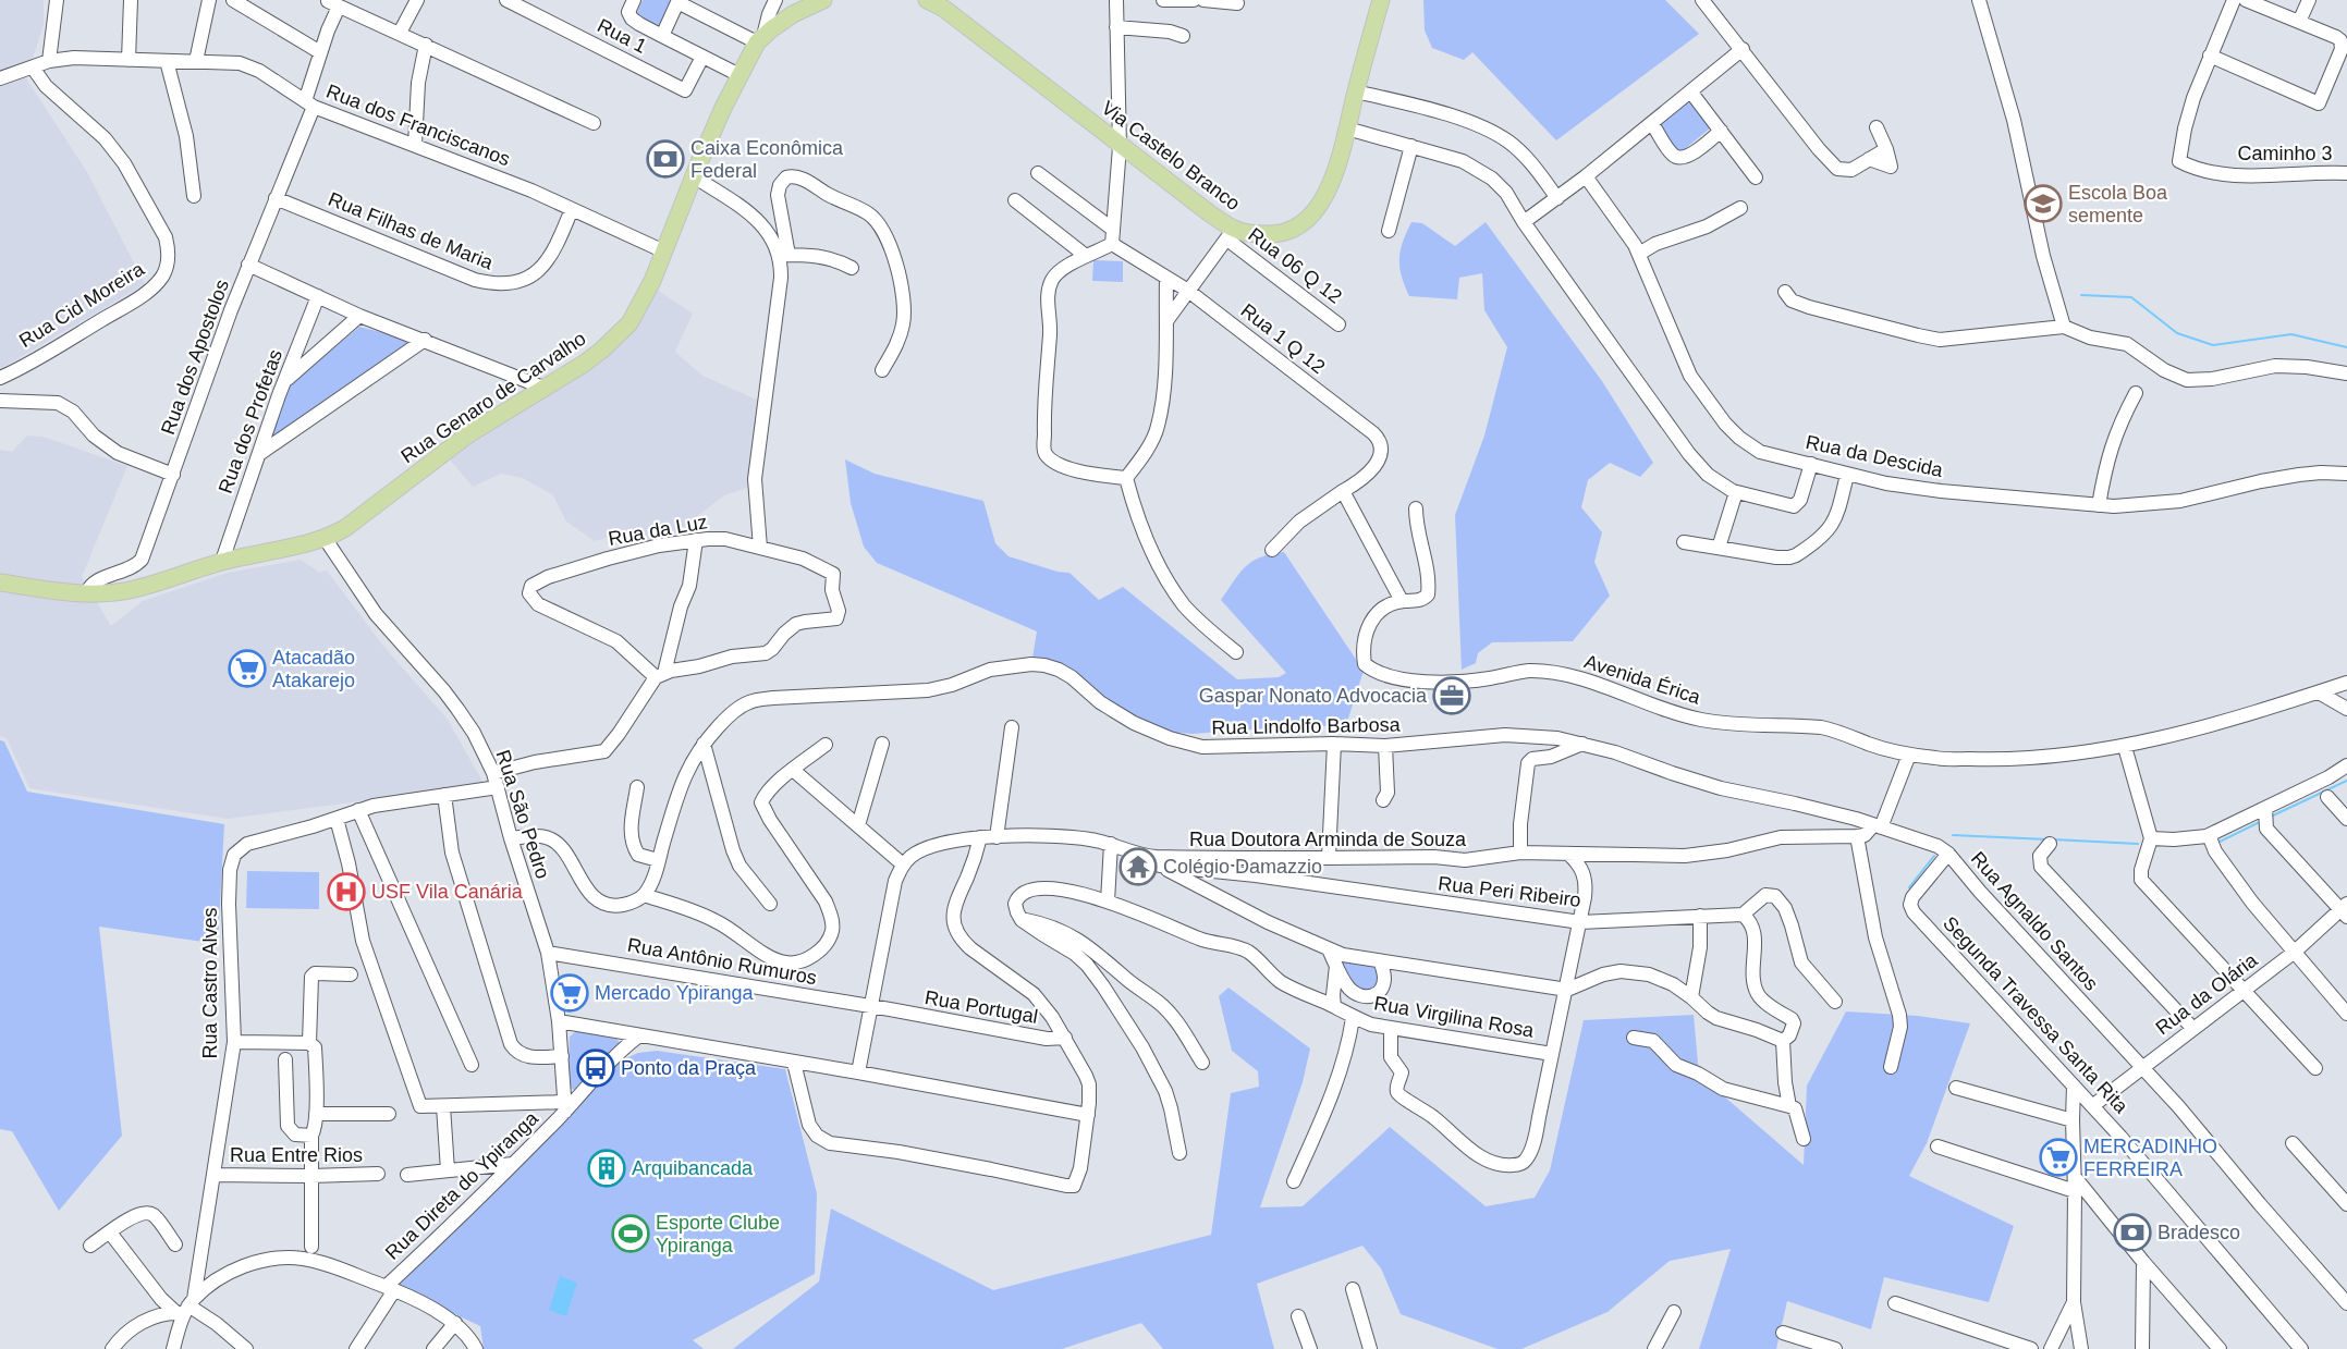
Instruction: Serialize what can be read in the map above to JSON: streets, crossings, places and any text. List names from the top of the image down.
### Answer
{
  "streets": {
    "main road": ["Via Castelo Branco", "Rua Genaro de Carvalho"],
    "street": [
      "Rua 1",
      "Rua dos Franciscanos",
      "Caminho 3",
      "Rua Filhas de Maria",
      "Rua 06 Q 12",
      "Rua Cid Moreira",
      "Rua 1 Q 12",
      "Rua dos Apostolos",
      "Rua dos Profetas",
      "Rua da Descida",
      "Rua da Luz",
      "Avenida Érica",
      "Rua Lindolfo Barbosa",
      "Rua São Pedro",
      "Rua Doutora Arminda de Souza",
      "Rua Peri Ribeiro",
      "Rua Agnaldo Santos",
      "Rua Antônio Rumuros",
      "Rua Castro Alves",
      "Rua da Olária",
      "Rua Portugal",
      "Segunda Travessa Santa Rita",
      "Rua Virgilina Rosa",
      "Rua Entre Rios",
      "Rua Direta do Ypiranga"
    ]
  },
  "crossings": [
    ["Rua dos Franciscanos", "Rua Filhas de Maria"],
    ["Rua dos Franciscanos", "Rua Cid Moreira"],
    ["Rua dos Franciscanos", "Rua dos Apostolos"],
    ["Rua dos Franciscanos", "Rua Genaro de Carvalho"],
    ["Via Castelo Branco", "Rua 06 Q 12"],
    ["Rua Filhas de Maria", "Rua dos Apostolos"],
    ["Rua dos Apostolos", "Rua Genaro de Carvalho"],
    ["Rua Genaro de Carvalho", "Rua dos Profetas"],
    ["Rua Genaro de Carvalho", "Rua São Pedro"],
    ["Rua Lindolfo Barbosa", "Rua Agnaldo Santos"],
    ["Rua São Pedro", "Rua Antônio Rumuros"],
    ["Rua São Pedro", "Rua Castro Alves"],
    ["Rua São Pedro", "Rua Direta do Ypiranga"],
    ["Rua Agnaldo Santos", "Rua da Olária"],
    ["Rua Agnaldo Santos", "Segunda Travessa Santa Rita"],
    ["Rua Antônio Rumuros", "Rua Portugal"],
    ["Rua Castro Alves", "Rua Entre Rios"],
    ["Rua Castro Alves", "Rua Direta do Ypiranga"],
    ["Rua da Olária", "Segunda Travessa Santa Rita"]
  ],
  "places": {
    "bank": ["Caixa Econômica Federal", "Bradesco"],
    "school or university": ["Escola Boa semente"],
    "supermarket": ["Atacadão Atakarejo", "Mercado Ypiranga", "MERCADINHO FERREIRA"],
    "office": ["Gaspar Nonato Advocacia"],
    "temple": ["Colégio Damazzio"],
    "hospital": ["USF Vila Canária"],
    "bus stop": ["Ponto da Praça"],
    "building": ["Arquibancada"],
    "sports": ["Esporte Clube Ypiranga"]
  }
}
